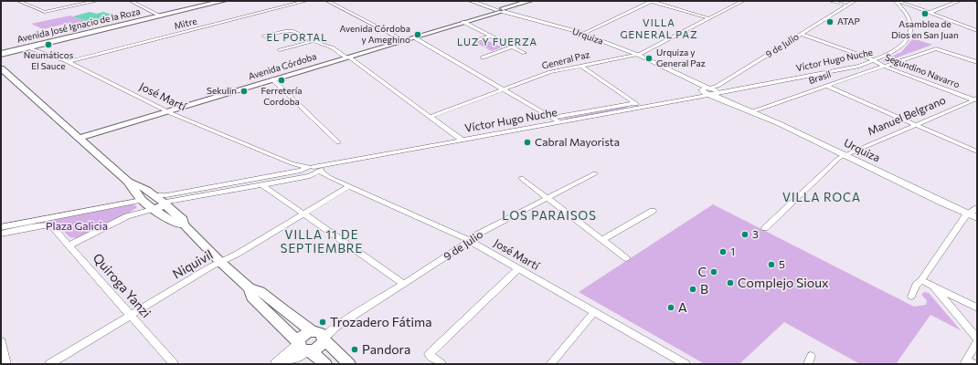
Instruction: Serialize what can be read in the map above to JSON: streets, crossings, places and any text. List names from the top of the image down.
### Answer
{
  "streets": {
    "main road": ["Avenida José Ignacio de la Roza", "Avenida Córdoba"],
    "street": [
      "Mitre",
      "Urquiza",
      "9 de Julio",
      "General Paz",
      "Víctor Hugo Nuche",
      "Segundino Navarro",
      "Brasil",
      "José Martí",
      "Manuel Belgrano",
      "Niquivil",
      "Quiroga Yanzi"
    ]
  },
  "crossings": [
    ["Mitre", "José Martí"],
    ["Avenida José Ignacio de la Roza", "José Martí"],
    ["Urquiza", "9 de Julio"],
    ["Urquiza", "General Paz"],
    ["Urquiza", "Víctor Hugo Nuche"],
    ["Urquiza", "Avenida Córdoba"],
    ["Urquiza", "Brasil"],
    ["Urquiza", "Manuel Belgrano"],
    ["9 de Julio", "Víctor Hugo Nuche"],
    ["9 de Julio", "Segundino Navarro"],
    ["9 de Julio", "José Martí"],
    ["Víctor Hugo Nuche", "Segundino Navarro"],
    ["Víctor Hugo Nuche", "José Martí"],
    ["Avenida Córdoba", "José Martí"],
    ["Segundino Navarro", "Brasil"],
    ["Segundino Navarro", "Manuel Belgrano"],
    ["José Martí", "Niquivil"],
    ["Niquivil", "Quiroga Yanzi"]
  ],
  "districts": [
    "VILLA GENERAL PAZ",
    "EL PORTAL",
    "LUZ Y FUERZA",
    "VILLA ROCA",
    "LOS PARAISOS",
    "VILLA 11 DE SEPTIEMBRE"
  ],
  "parks": ["Plaza Galicia"],
  "places": [
    "Asamblea de Dios en San Juan",
    "ATAP",
    "Avenida Córdoba y Ameghino",
    "Neumáticos El Sauce",
    "Urquiza y General Paz",
    "Ferretería Cordoba",
    "Sekulin",
    "Cabral Mayorista",
    "3",
    "1",
    "5",
    "C",
    "Complejo Sioux",
    "B",
    "A",
    "Trozadero Fátima",
    "Pandora"
  ]
}
